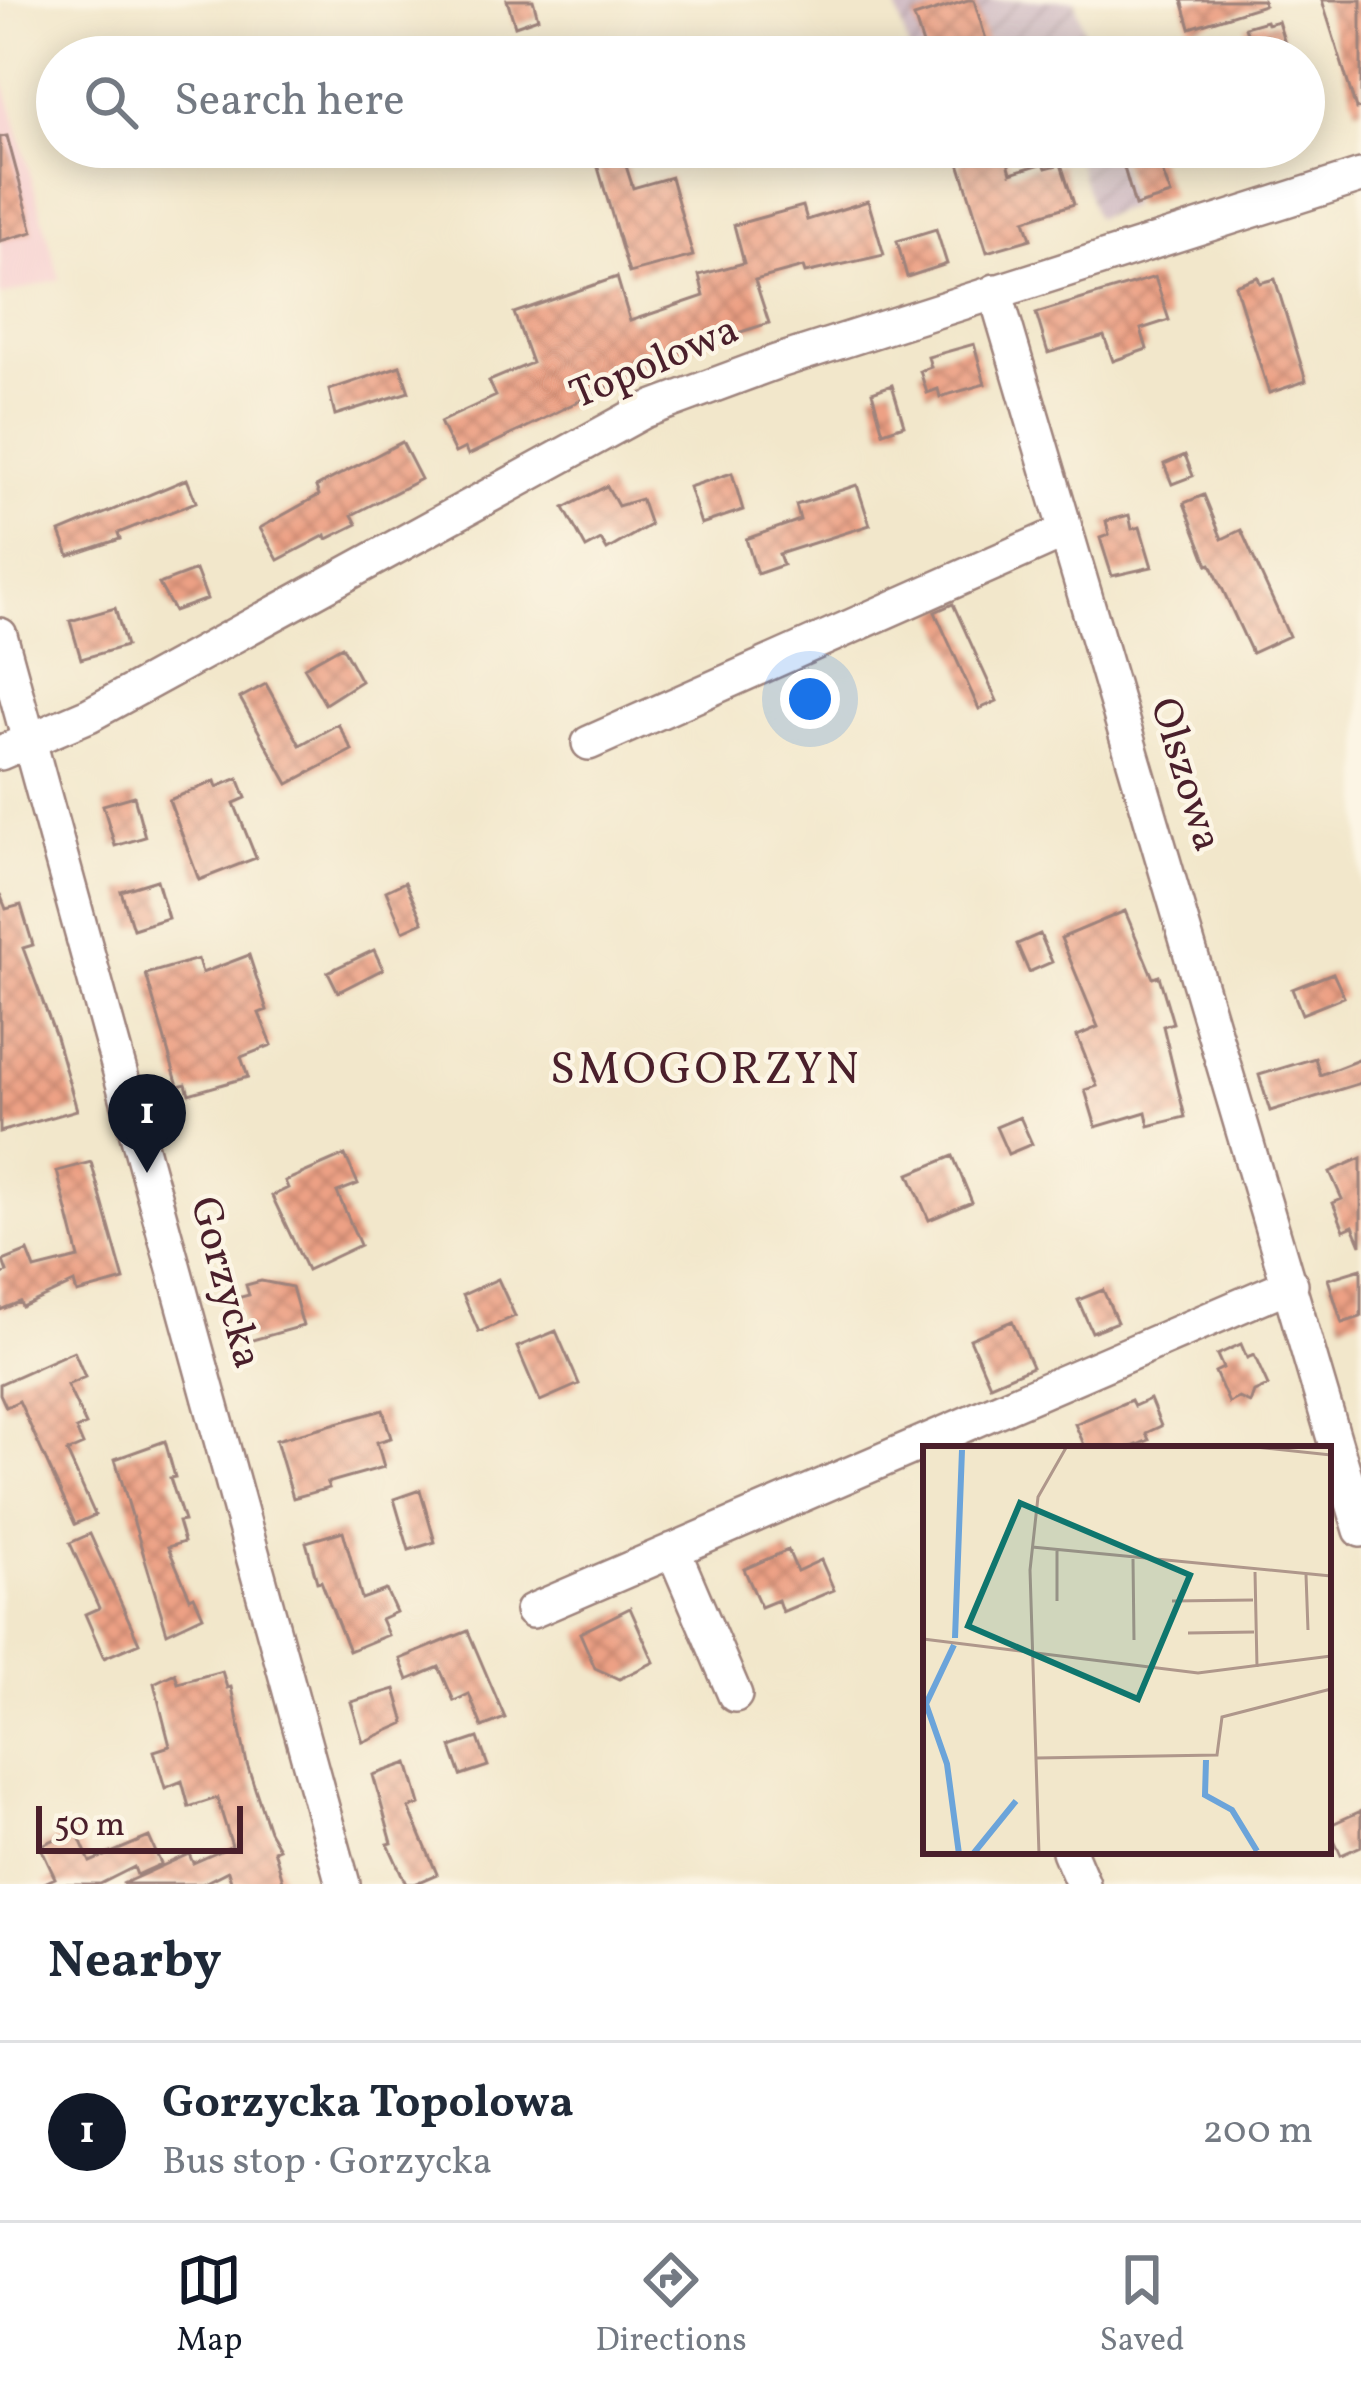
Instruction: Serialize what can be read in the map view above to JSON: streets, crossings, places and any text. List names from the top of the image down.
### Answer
{
  "streets": {
    "street": ["Topolowa", "Olszowa", "Gorzycka"]
  },
  "crossings": [
    ["Topolowa", "Olszowa"],
    ["Topolowa", "Gorzycka"]
  ],
  "districts": ["SMOGORZYN"],
  "scale_bar": "50 m",
  "page": {
    "search": "Search here",
    "pins": "1",
    "scale": "50 m",
    "heading": "Nearby",
    "list": [
      {
        "mark": "1",
        "name": "Gorzycka Topolowa",
        "note": "Bus stop · Gorzycka",
        "value": "200 m"
      }
    ],
    "nav": ["Map", "Directions", "Saved"]
  }
}
